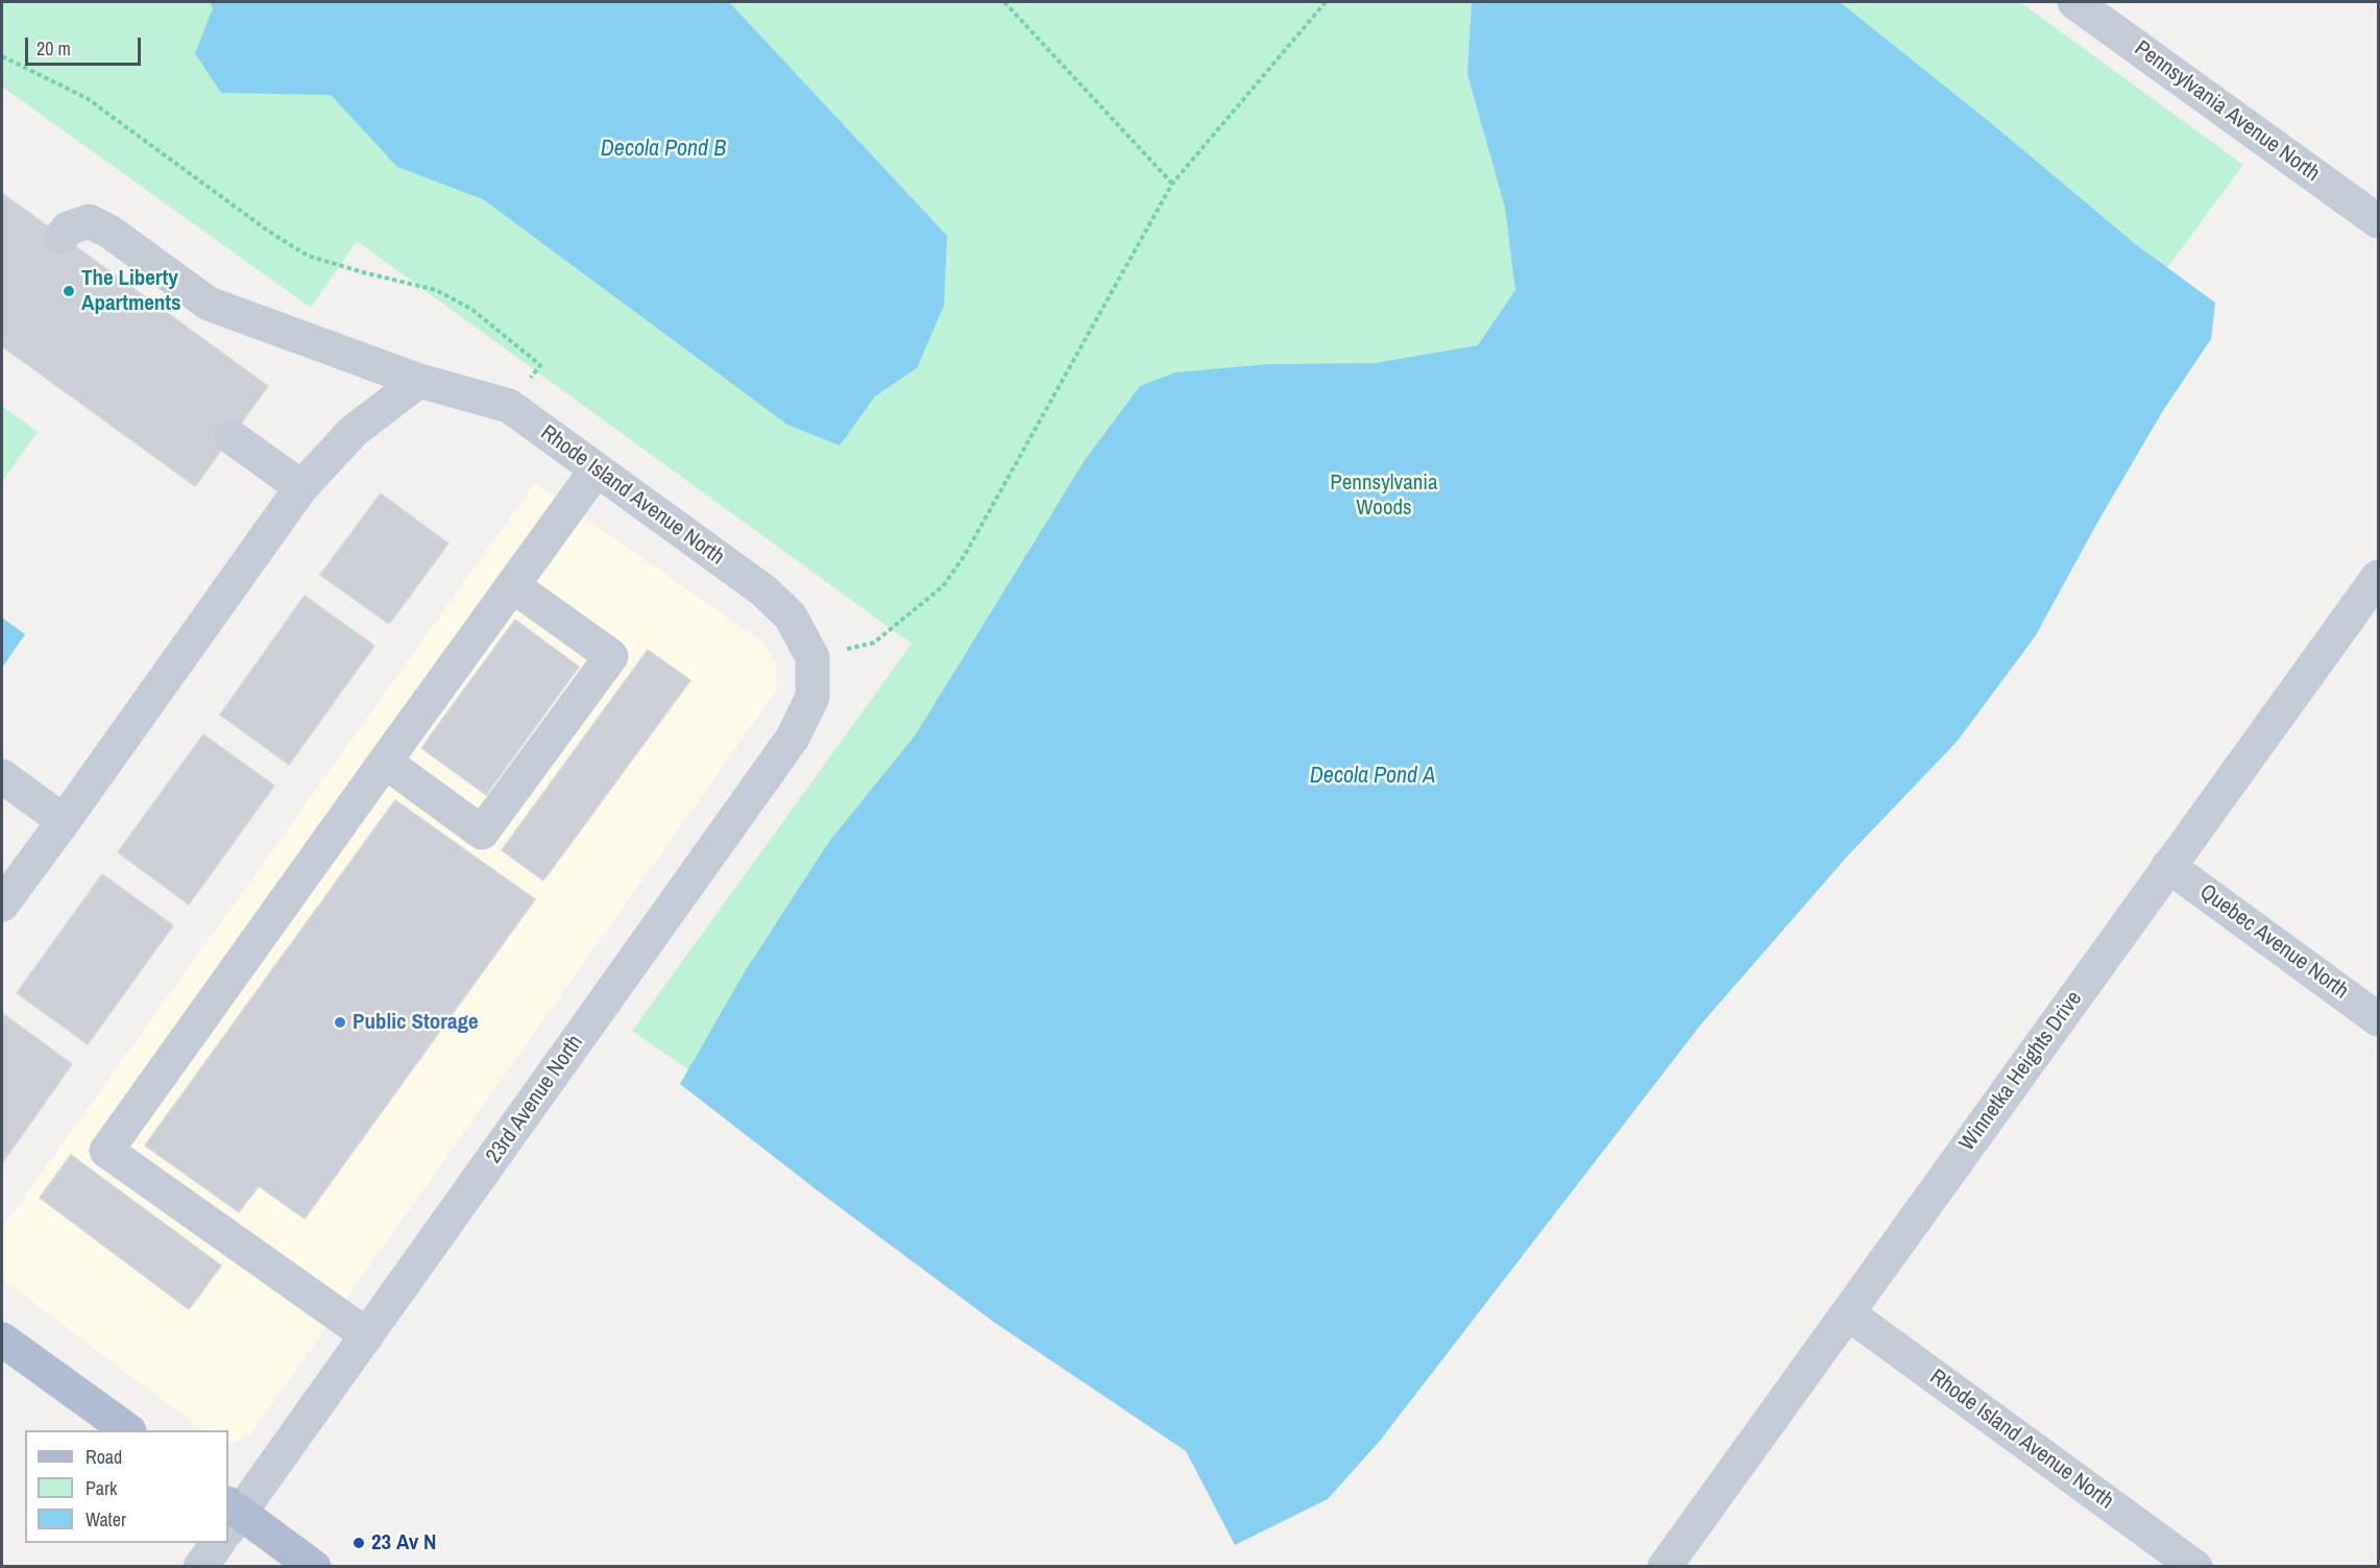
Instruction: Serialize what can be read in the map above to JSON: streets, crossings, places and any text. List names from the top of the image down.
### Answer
{
  "streets": {
    "street": [
      "Pennsylvania Avenue North",
      "Rhode Island Avenue North",
      "Quebec Avenue North",
      "Winnetka Heights Drive",
      "23rd Avenue North"
    ]
  },
  "crossings": [
    ["Rhode Island Avenue North", "Winnetka Heights Drive"],
    ["Rhode Island Avenue North", "23rd Avenue North"],
    ["Quebec Avenue North", "Winnetka Heights Drive"]
  ],
  "water": ["Decola Pond B", "Decola Pond A"],
  "parks": ["Pennsylvania Woods"],
  "places": ["The Liberty Apartments", "Public Storage", "23 Av N"],
  "legend": ["Road", "Park", "Water"],
  "scale_bar": "20 m"
}
